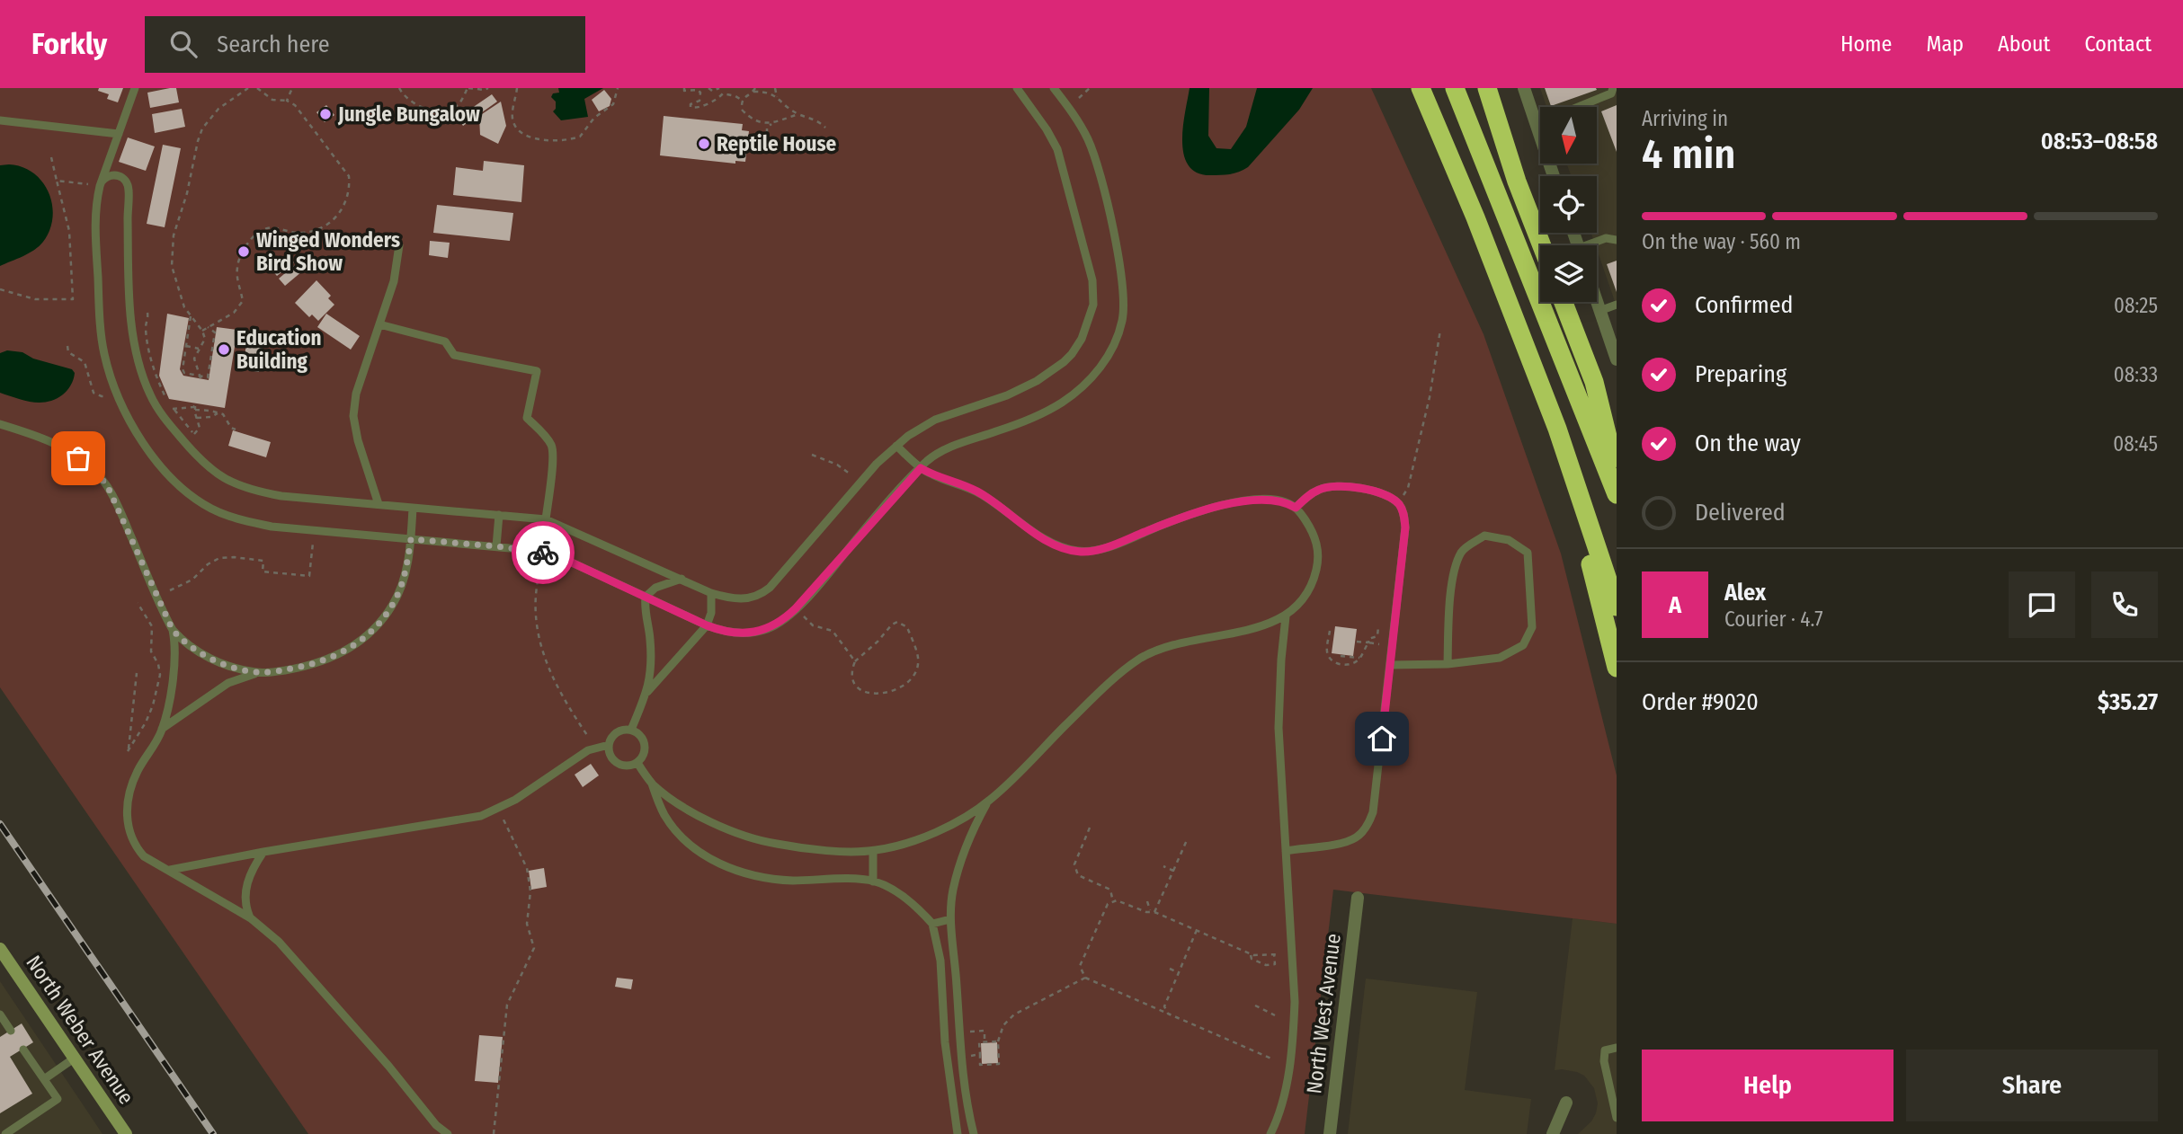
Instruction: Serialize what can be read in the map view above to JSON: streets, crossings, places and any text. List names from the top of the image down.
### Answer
{
  "streets": {
    "street": ["North West Avenue", "North Weber Avenue"]
  },
  "places": [
    "Jungle Bungalow",
    "Reptile House",
    "Winged Wonders Bird Show",
    "Education Building"
  ],
  "north": "bottom",
  "page": {
    "header": "Forkly",
    "search": "Search here",
    "nav": [
      "Home",
      "Map",
      "About",
      "Contact"
    ],
    "heading": ["4 min", "Arriving in", "08:53–08:58"],
    "panel": [
      "Alex",
      "Courier · 4.7",
      "Order #9020",
      "$35.27"
    ],
    "bar": "On the way · 560 m",
    "list": [
      ["Confirmed", "08:25"],
      ["Preparing", "08:33"],
      ["On the way", "08:45"],
      "Delivered"
    ],
    "round": "A",
    "buttons": ["Help", "Share"]
  }
}
